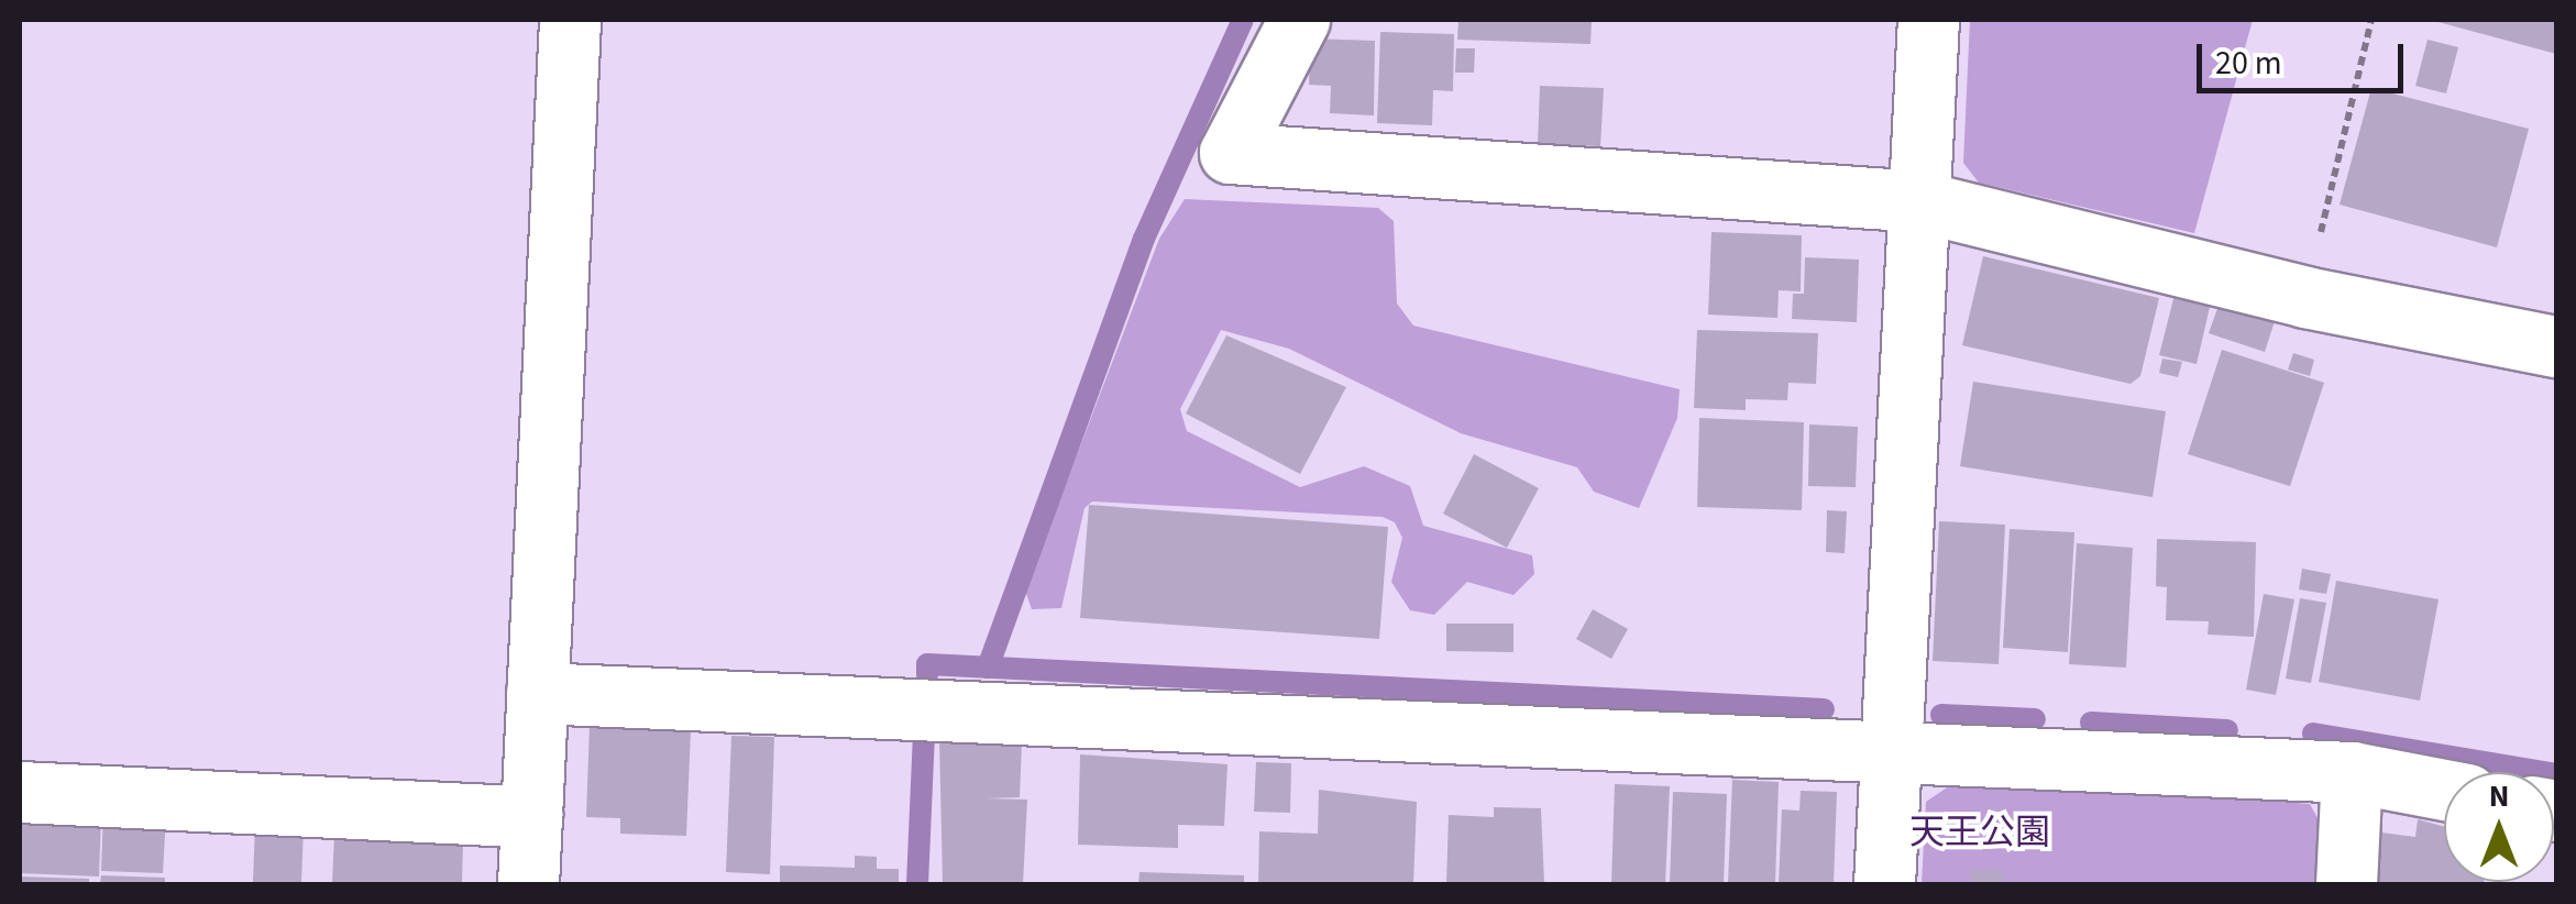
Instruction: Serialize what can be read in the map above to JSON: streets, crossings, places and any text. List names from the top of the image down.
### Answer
{
  "parks": ["天王公園"],
  "scale_bar": "20 m",
  "north": "top"
}
